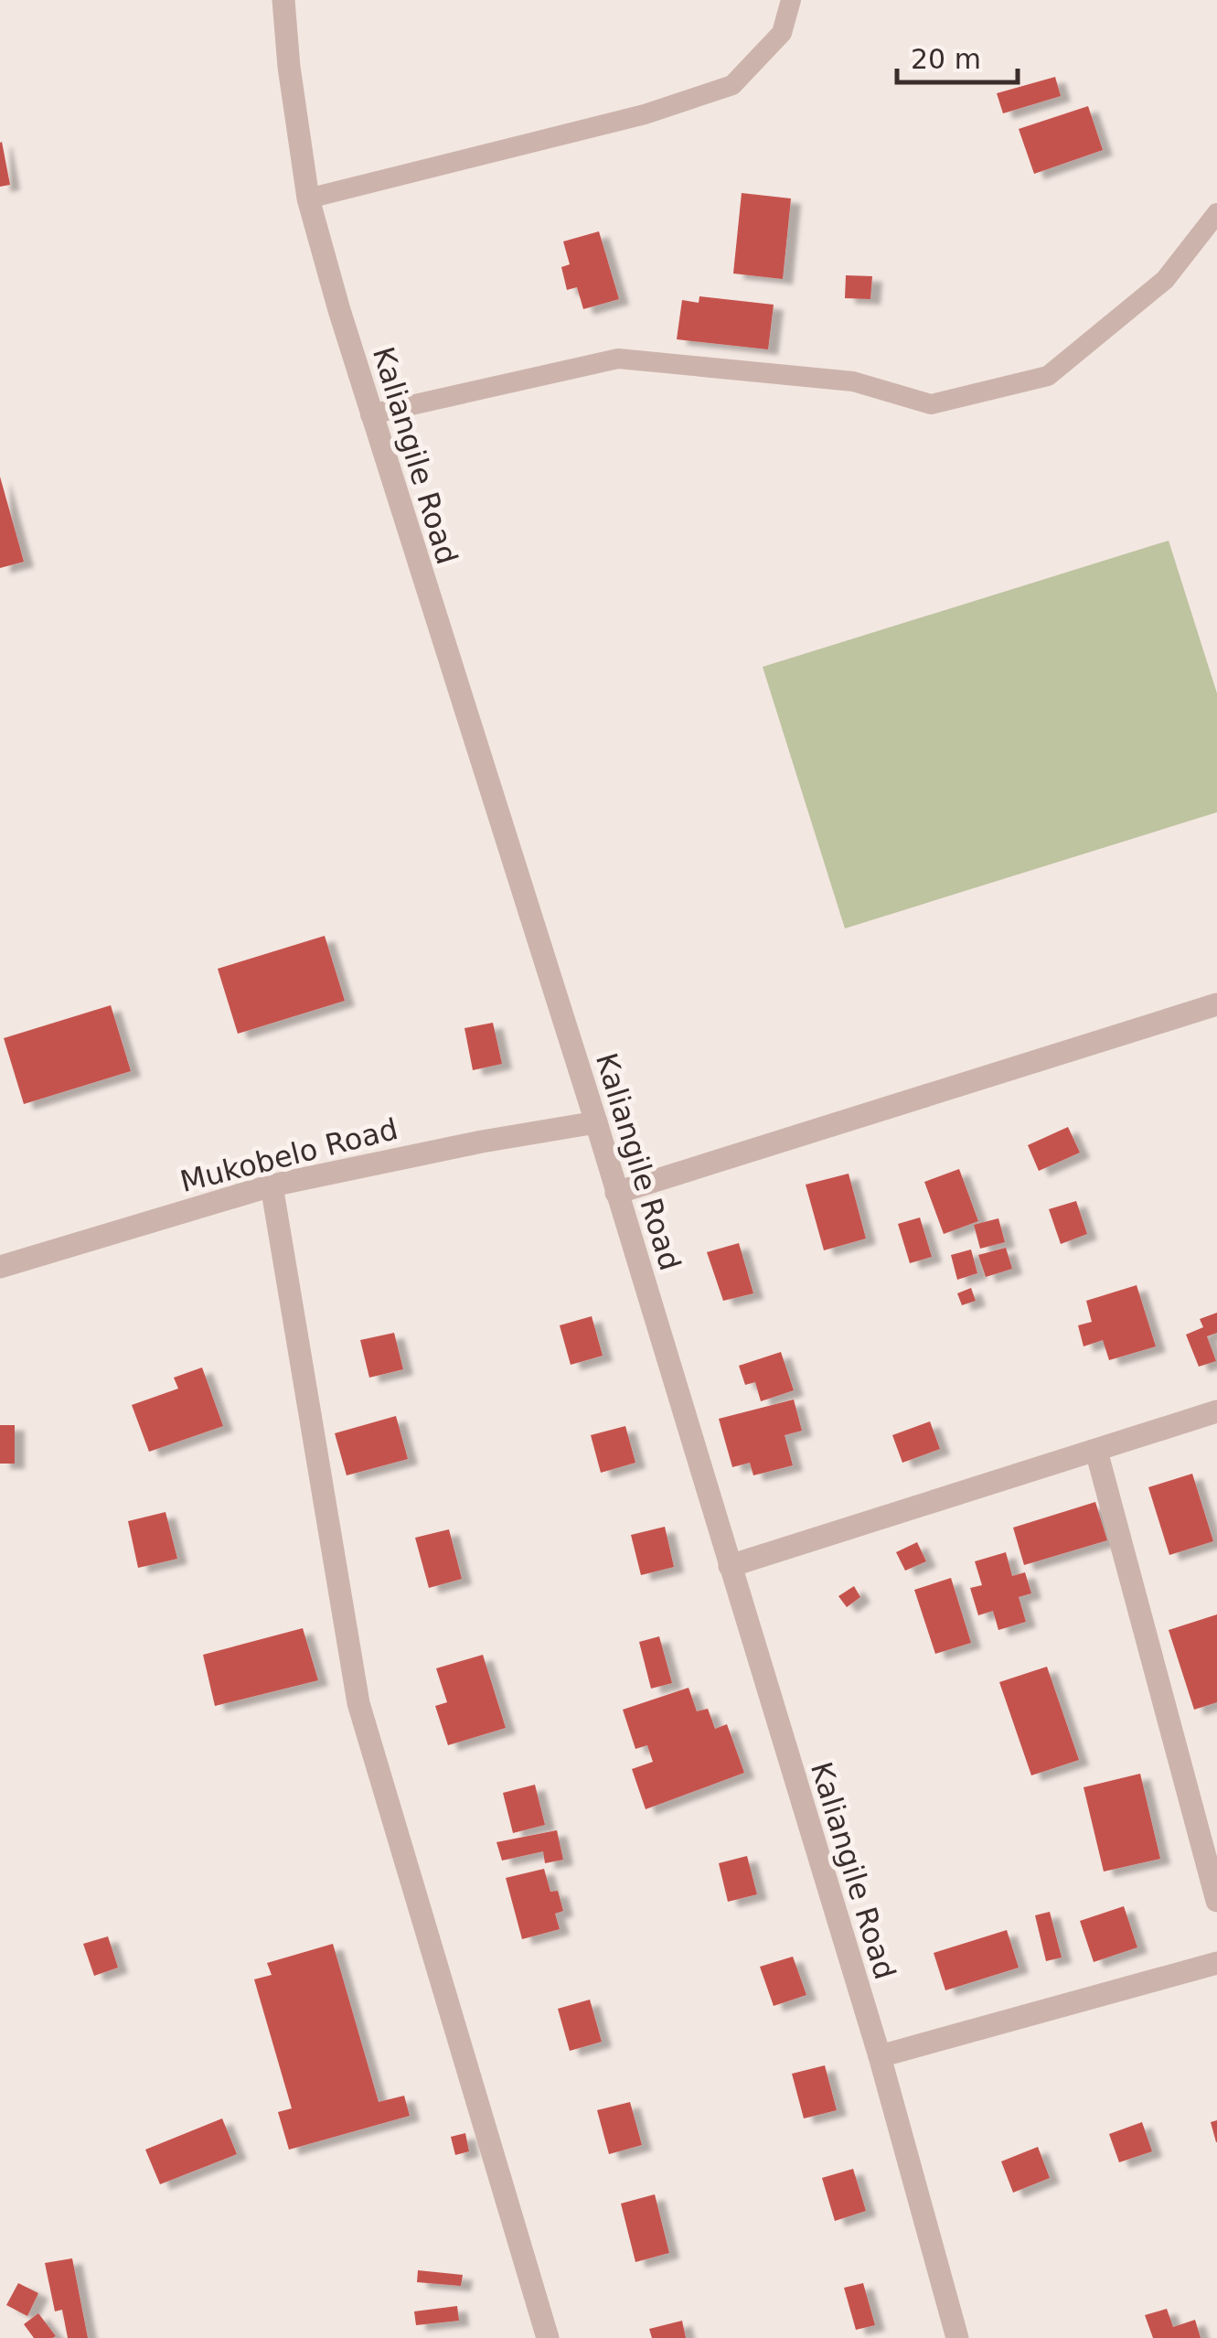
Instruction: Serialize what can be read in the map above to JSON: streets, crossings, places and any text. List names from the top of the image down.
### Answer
{
  "streets": {
    "street": ["Kaliangile Road", "Mukobelo Road"]
  },
  "crossings": [
    ["Kaliangile Road", "Mukobelo Road"]
  ],
  "scale_bar": "20 m"
}
